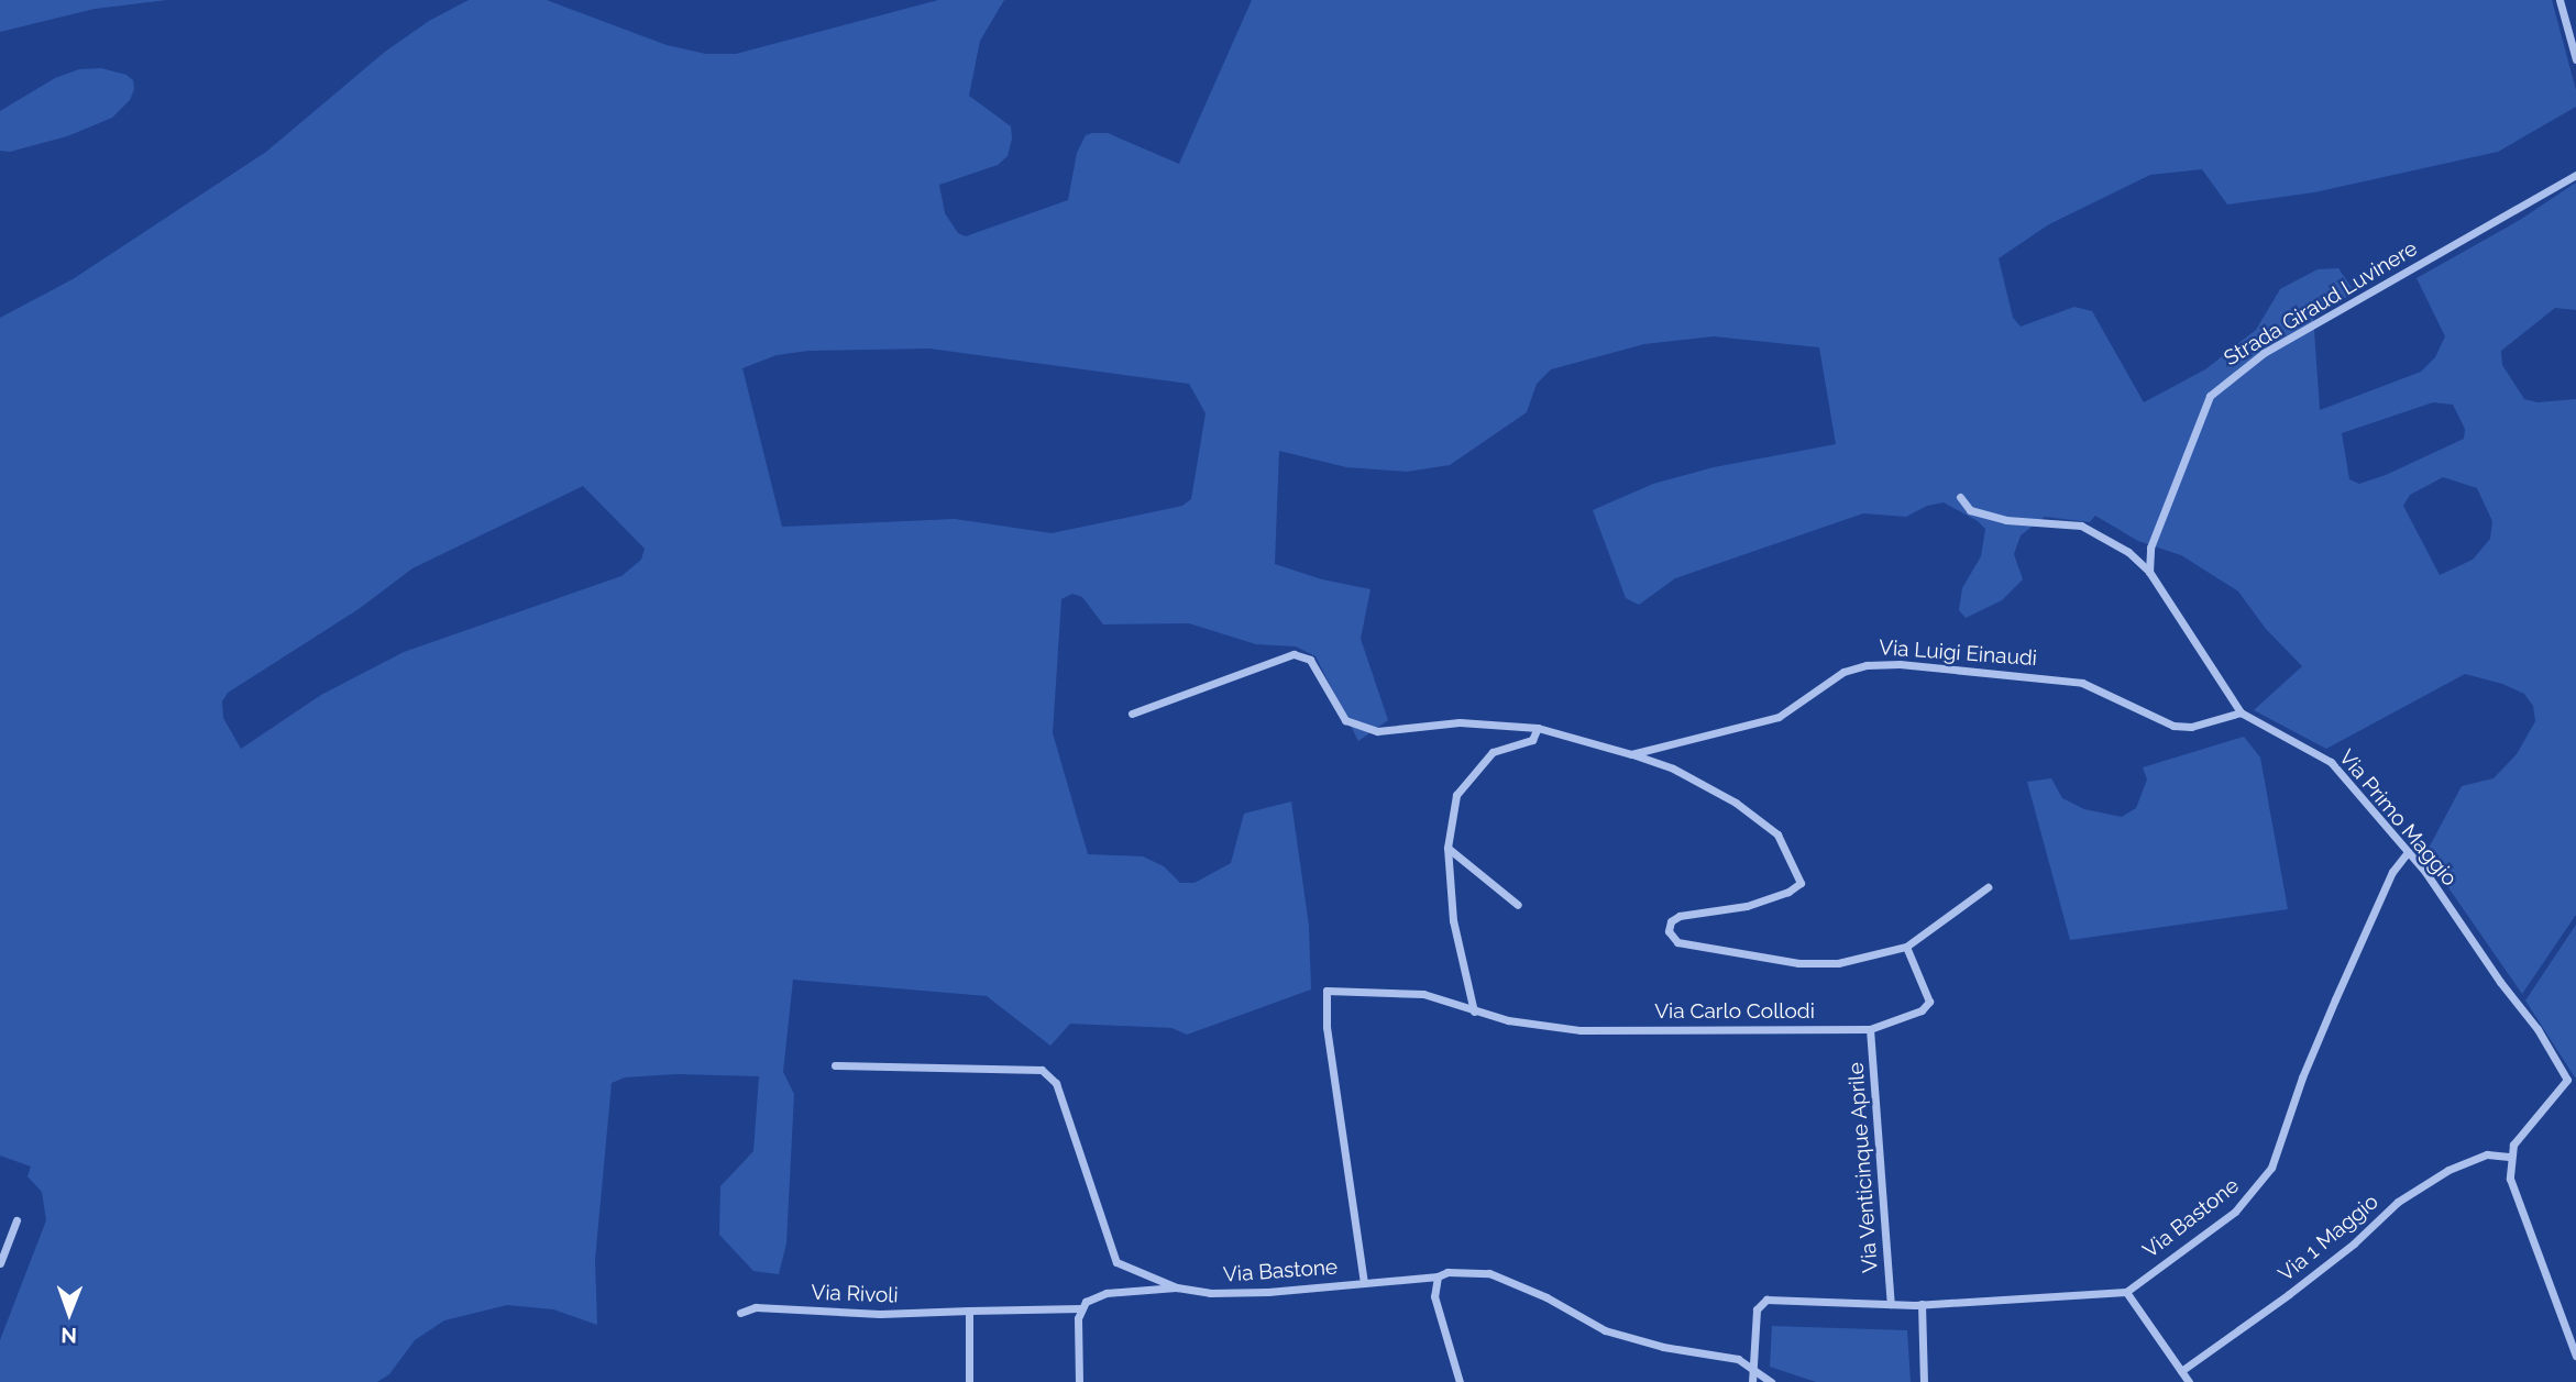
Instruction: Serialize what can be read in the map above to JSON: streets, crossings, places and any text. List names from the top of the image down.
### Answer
{
  "streets": {
    "street": [
      "Strada Giraud Luvinere",
      "Via Luigi Einaudi",
      "Via Primo Maggio",
      "Via Carlo Collodi",
      "Via Venticinque Aprile",
      "Via Bastone",
      "Via 1 Maggio",
      "Via Rivoli"
    ]
  },
  "crossings": [
    ["Strada Giraud Luvinere", "Via Primo Maggio"],
    ["Via Luigi Einaudi", "Via Primo Maggio"],
    ["Via Primo Maggio", "Via Bastone"],
    ["Via Carlo Collodi", "Via Venticinque Aprile"],
    ["Via Carlo Collodi", "Via Bastone"]
  ],
  "north": "bottom"
}
